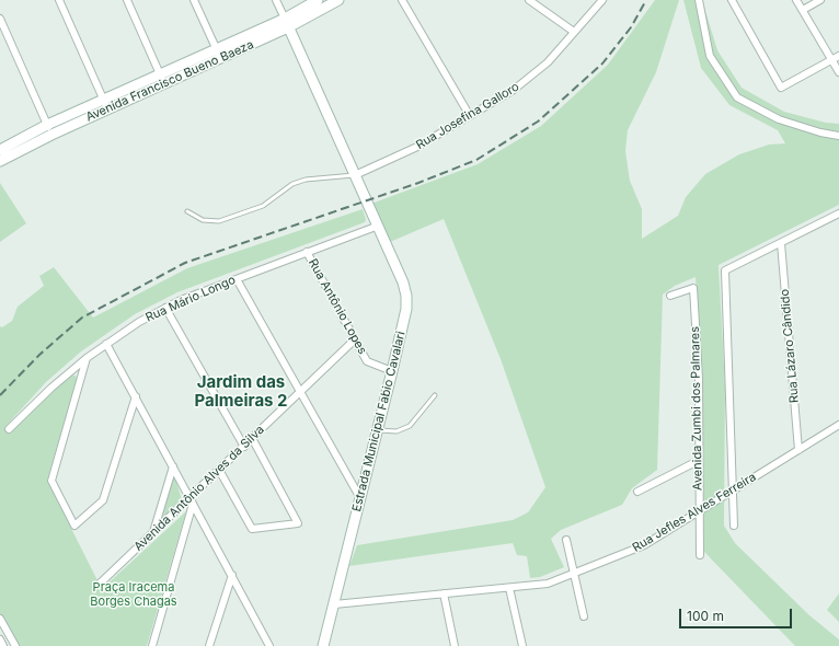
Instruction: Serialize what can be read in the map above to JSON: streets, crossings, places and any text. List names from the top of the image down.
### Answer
{
  "streets": {
    "street": [
      "Avenida Francisco Bueno Baeza",
      "Rua Josefina Galloro",
      "Rua Mário Longo",
      "Rua Antônio Lopes",
      "Rua Lázaro Cândido",
      "Avenida Zumbi dos Palmares",
      "Estrada Municipal Fabio Cavalari",
      "Avenida Antônio Alves da Silva",
      "Rua Jefles Alves Ferreira"
    ]
  },
  "crossings": [
    ["Avenida Francisco Bueno Baeza", "Estrada Municipal Fabio Cavalari"],
    ["Rua Josefina Galloro", "Estrada Municipal Fabio Cavalari"],
    ["Rua Mário Longo", "Rua Antônio Lopes"],
    ["Rua Mário Longo", "Estrada Municipal Fabio Cavalari"],
    ["Rua Antônio Lopes", "Estrada Municipal Fabio Cavalari"],
    ["Rua Antônio Lopes", "Avenida Antônio Alves da Silva"],
    ["Rua Lázaro Cândido", "Rua Jefles Alves Ferreira"],
    ["Avenida Zumbi dos Palmares", "Rua Jefles Alves Ferreira"],
    ["Estrada Municipal Fabio Cavalari", "Rua Jefles Alves Ferreira"]
  ],
  "districts": ["Jardim das Palmeiras 2"],
  "parks": ["Praça Iracema Borges Chagas"],
  "scale_bar": "100 m"
}
